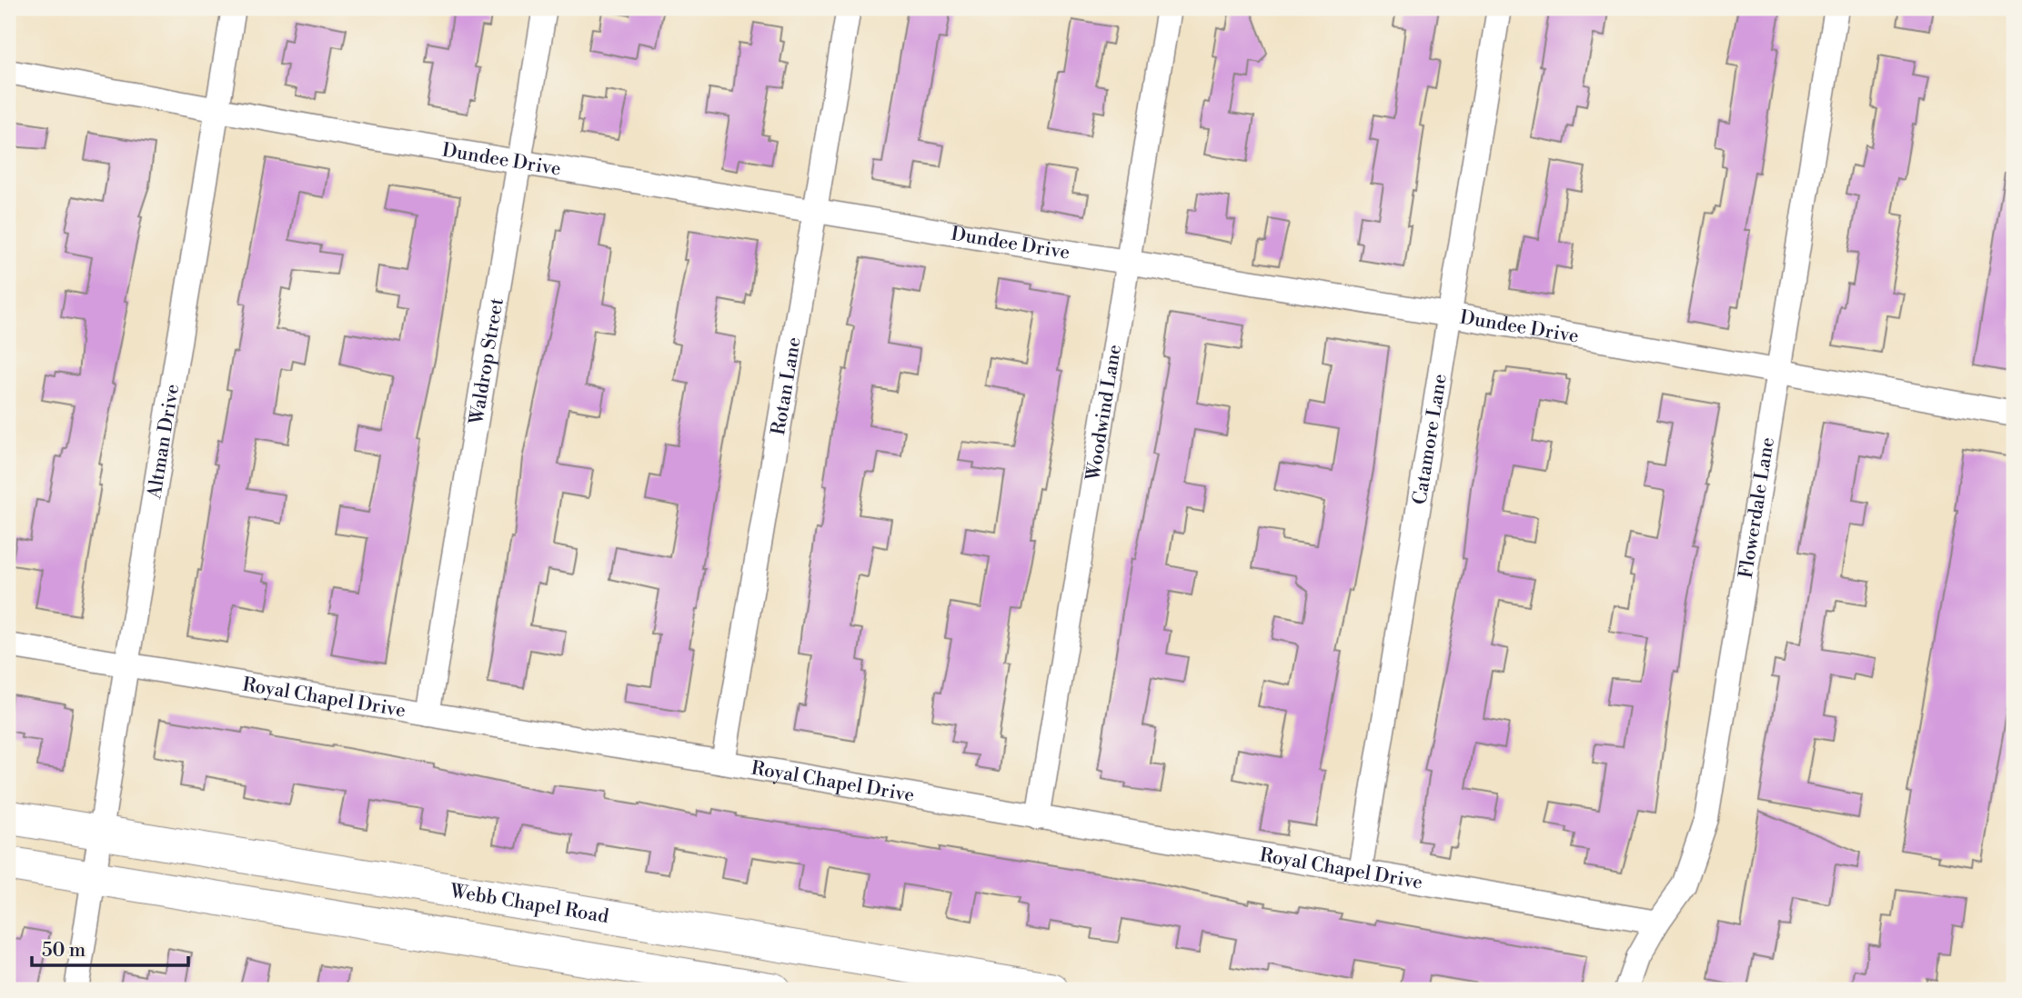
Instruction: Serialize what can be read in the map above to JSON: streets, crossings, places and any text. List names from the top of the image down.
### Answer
{
  "streets": {
    "main road": ["Webb Chapel Road"],
    "street": [
      "Dundee Drive",
      "Waldrop Street",
      "Rotan Lane",
      "Woodwind Lane",
      "Catamore Lane",
      "Altman Drive",
      "Flowerdale Lane",
      "Royal Chapel Drive"
    ]
  },
  "crossings": [
    ["Dundee Drive", "Waldrop Street"],
    ["Dundee Drive", "Rotan Lane"],
    ["Dundee Drive", "Woodwind Lane"],
    ["Dundee Drive", "Catamore Lane"],
    ["Dundee Drive", "Altman Drive"],
    ["Dundee Drive", "Flowerdale Lane"],
    ["Waldrop Street", "Royal Chapel Drive"],
    ["Rotan Lane", "Royal Chapel Drive"],
    ["Woodwind Lane", "Royal Chapel Drive"],
    ["Catamore Lane", "Royal Chapel Drive"],
    ["Altman Drive", "Royal Chapel Drive"],
    ["Altman Drive", "Webb Chapel Road"],
    ["Flowerdale Lane", "Royal Chapel Drive"]
  ],
  "scale_bar": "50 m"
}
